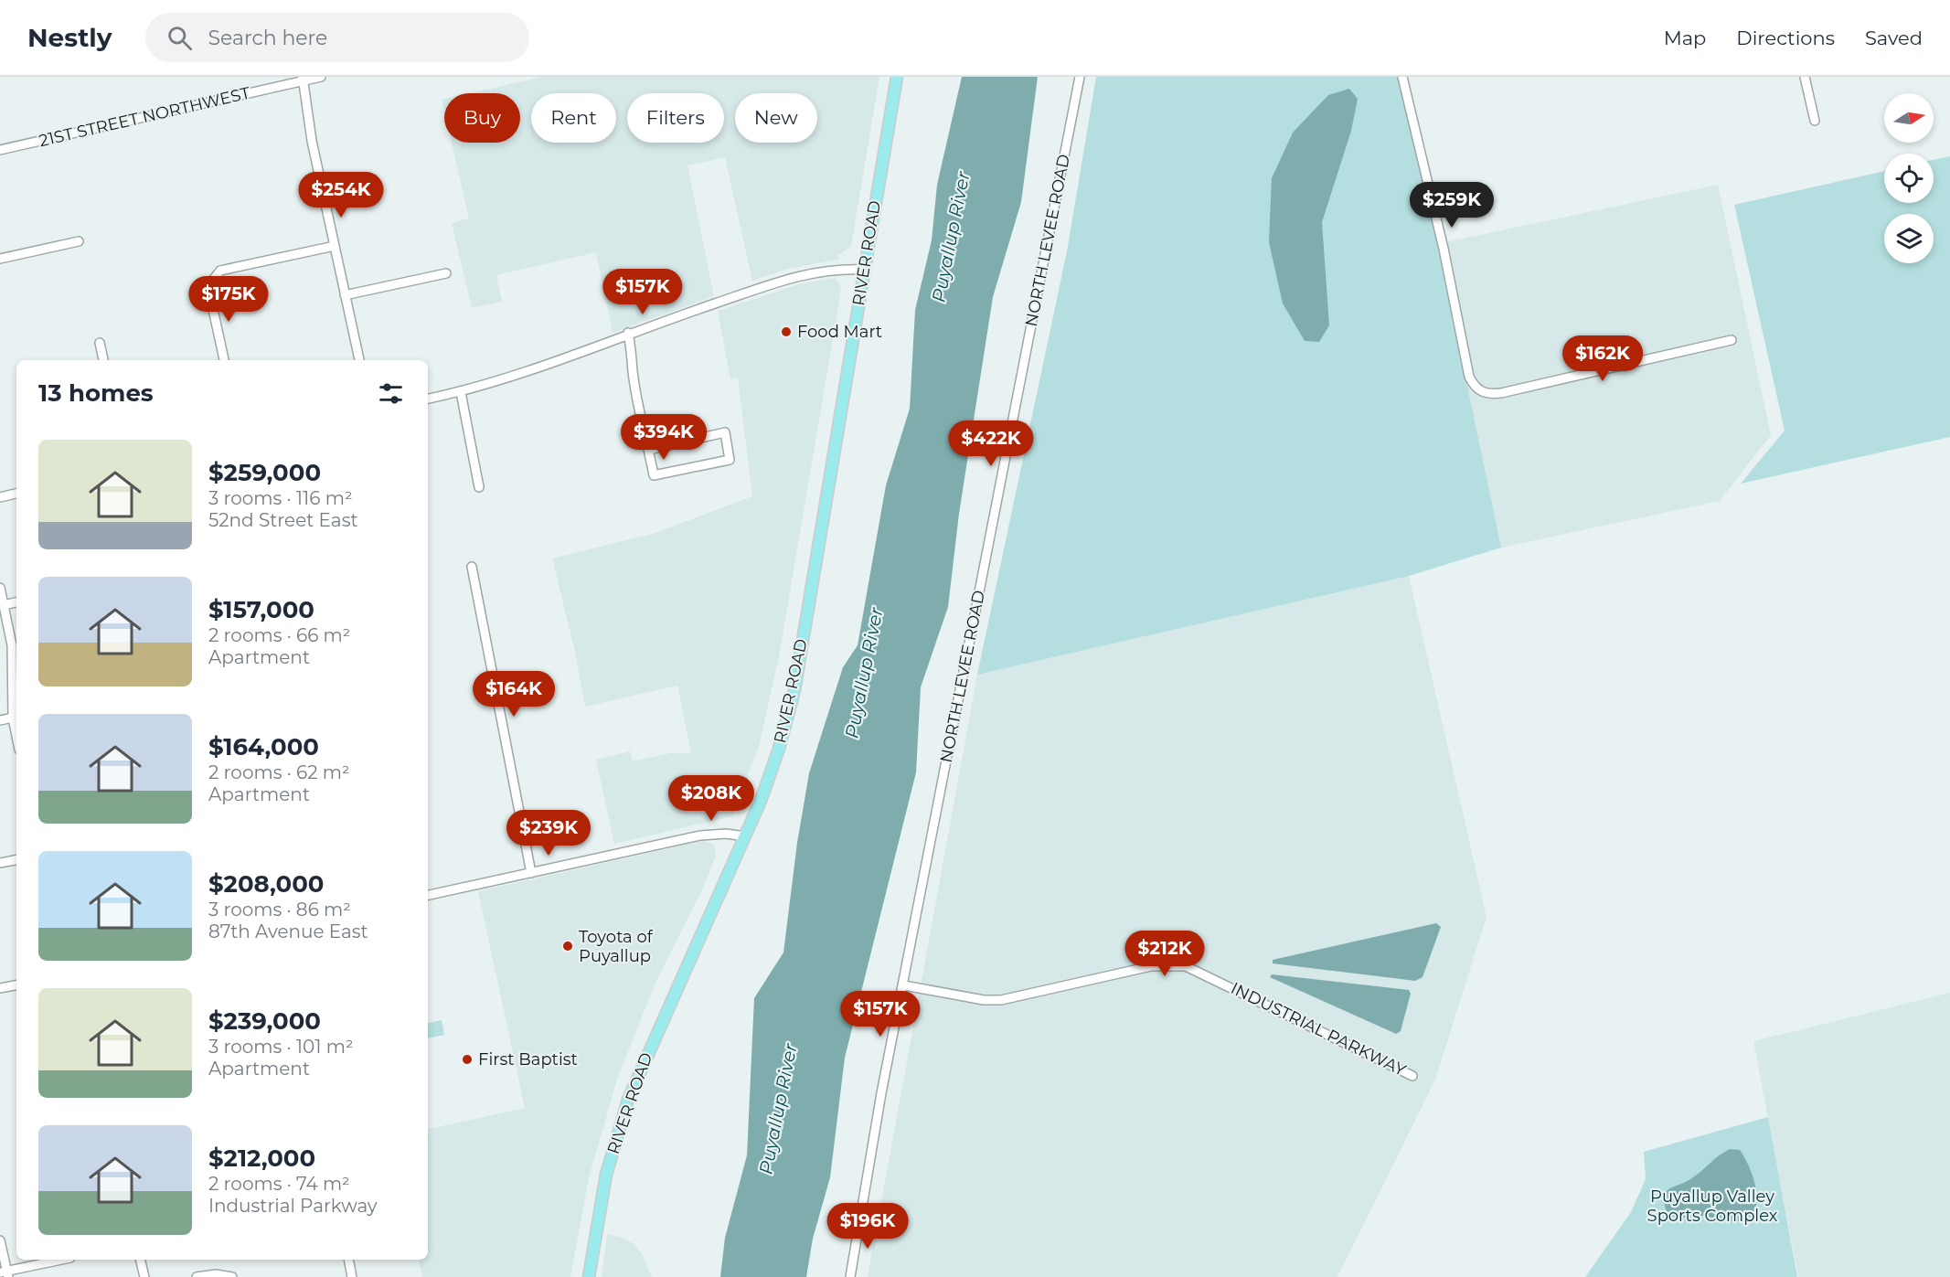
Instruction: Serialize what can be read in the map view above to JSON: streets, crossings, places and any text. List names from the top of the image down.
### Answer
{
  "streets": {
    "main road": ["RIVER ROAD"],
    "street": ["21ST STREET NORTHWEST", "NORTH LEVEE ROAD", "INDUSTRIAL PARKWAY"]
  },
  "crossings": [
    ["NORTH LEVEE ROAD", "INDUSTRIAL PARKWAY"]
  ],
  "water": ["Puyallup River"],
  "parks": ["Puyallup Valley Sports Complex"],
  "places": ["Food Mart", "Toyota of Puyallup", "First Baptist"],
  "north": "right",
  "page": {
    "header": "Nestly",
    "search": "Search here",
    "nav": ["Map", "Directions", "Saved"],
    "chip": [
      "Buy",
      "Rent",
      "Filters",
      "New"
    ],
    "price": [
      "$254K",
      "$259K",
      "$157K",
      "$175K",
      "$162K",
      "$394K",
      "$422K",
      "$164K",
      "$208K",
      "$239K",
      "$212K",
      "$157K",
      "$196K"
    ],
    "heading": "13 homes",
    "list": [
      {
        "name": "$259,000",
        "note": "3 rooms · 116 m² · 52nd Street East"
      },
      {
        "name": "$157,000",
        "note": "2 rooms · 66 m² · Apartment"
      },
      {
        "name": "$164,000",
        "note": "2 rooms · 62 m² · Apartment"
      },
      {
        "name": "$208,000",
        "note": "3 rooms · 86 m² · 87th Avenue East"
      },
      {
        "name": "$239,000",
        "note": "3 rooms · 101 m² · Apartment"
      },
      {
        "name": "$212,000",
        "note": "2 rooms · 74 m² · Industrial Parkway"
      }
    ]
  }
}
